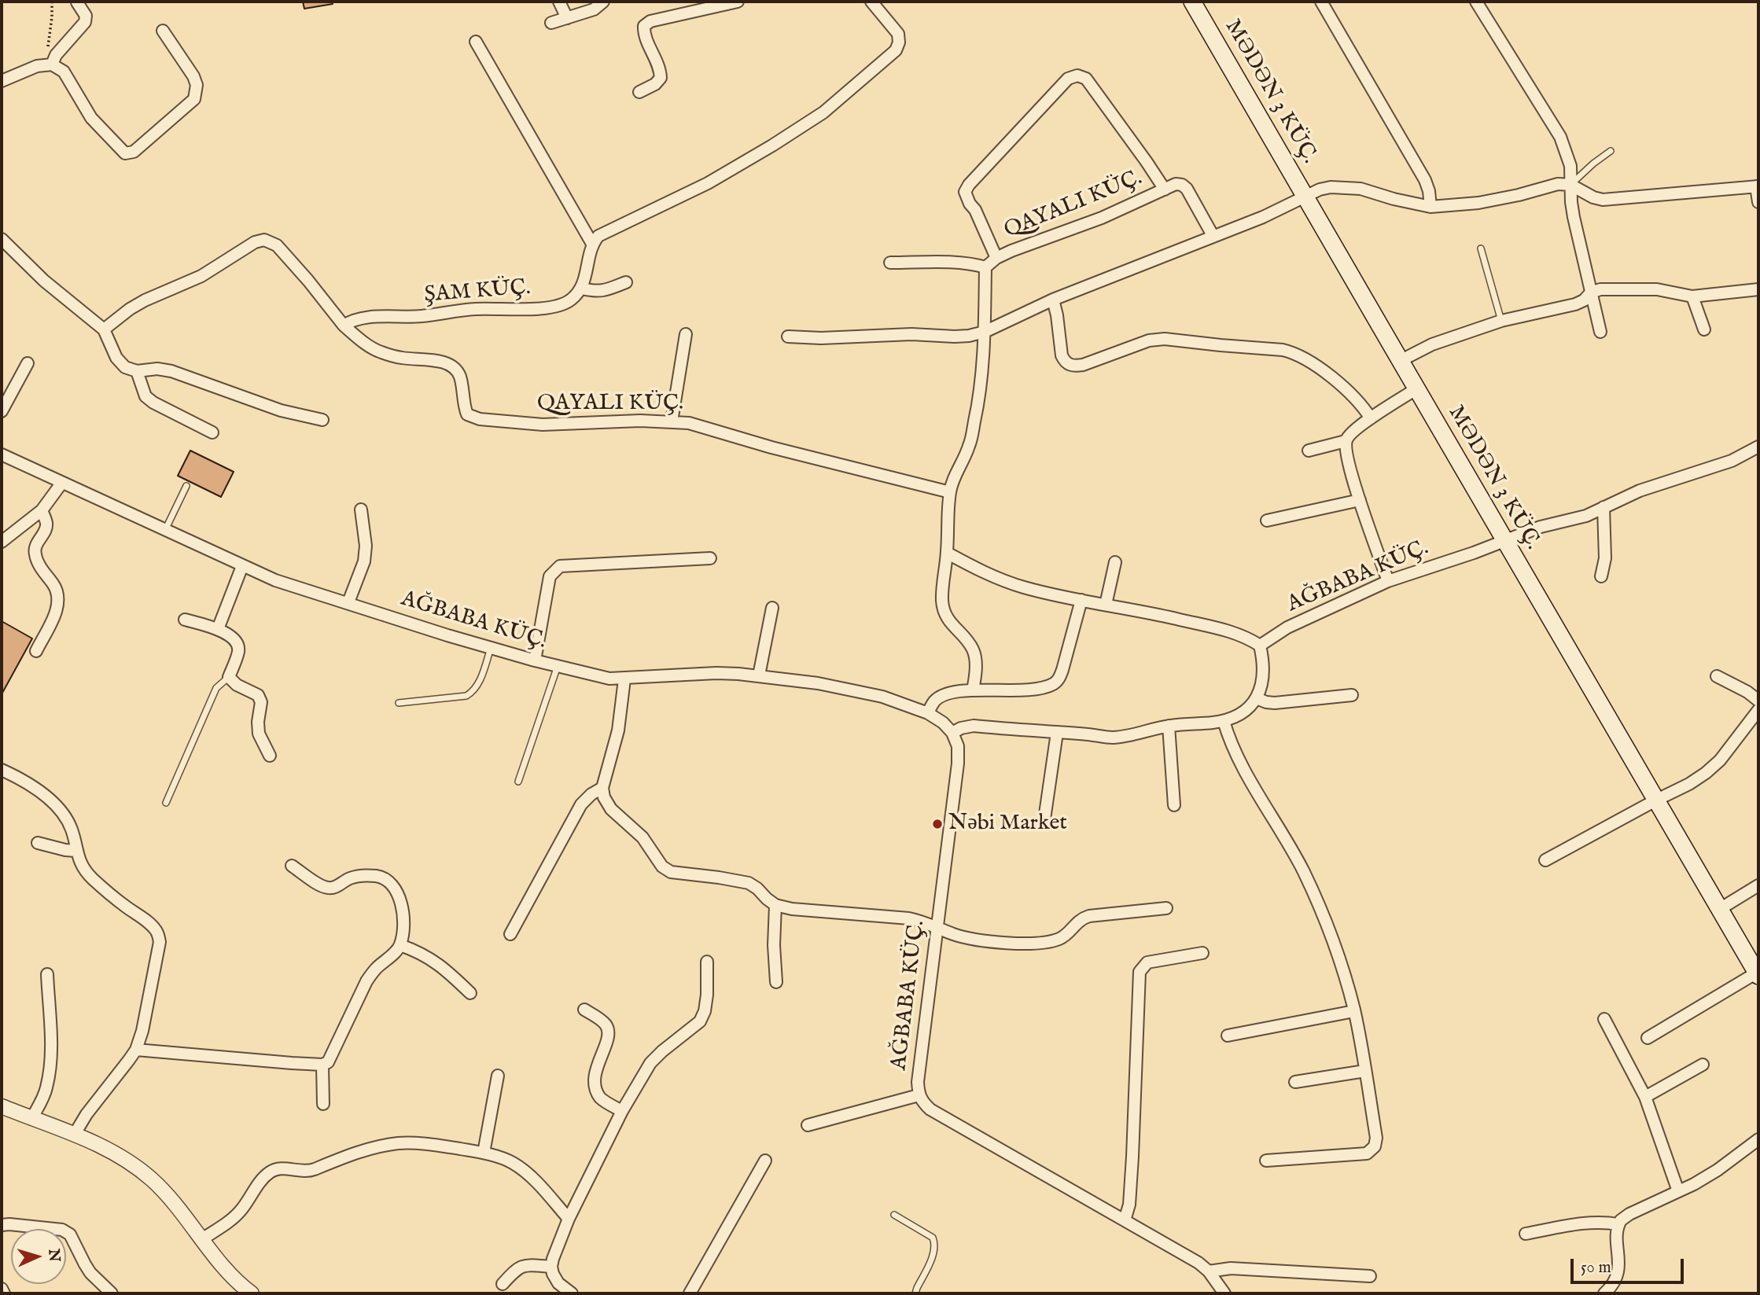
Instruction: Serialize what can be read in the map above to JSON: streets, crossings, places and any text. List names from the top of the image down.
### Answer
{
  "streets": {
    "main road": ["MƏDƏN 3 KÜÇ."],
    "street": ["ŞAM KÜÇ.", "AĞBABA KÜÇ."]
  },
  "crossings": [
    ["MƏDƏN 3 KÜÇ.", "AĞBABA KÜÇ."]
  ],
  "places": ["Nəbi Market"],
  "scale_bar": "50 m",
  "north": "right"
}
